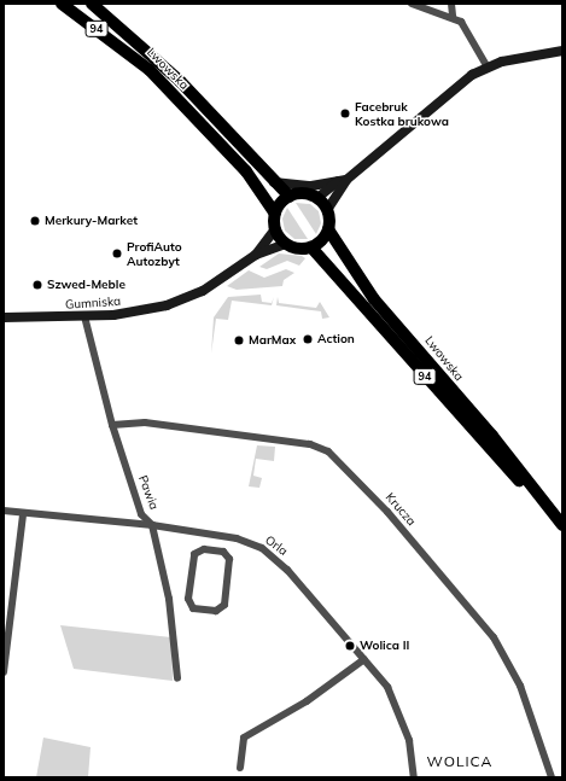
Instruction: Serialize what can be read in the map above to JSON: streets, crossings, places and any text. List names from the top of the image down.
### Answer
{
  "streets": {
    "main road": ["94", "Lwowska"],
    "street": [
      "Gumniska",
      "Pawia",
      "Krucza",
      "Orla"
    ]
  },
  "crossings": [
    ["94", "Lwowska"],
    ["Gumniska", "Pawia"],
    ["Pawia", "Krucza"],
    ["Pawia", "Orla"]
  ],
  "districts": ["WOLICA"],
  "places": [
    "Facebruk Kostka brukowa",
    "Merkury-Market",
    "ProfiAuto Autozbyt",
    "Szwed-Meble",
    "Action",
    "MarMax",
    "Wolica II"
  ]
}
